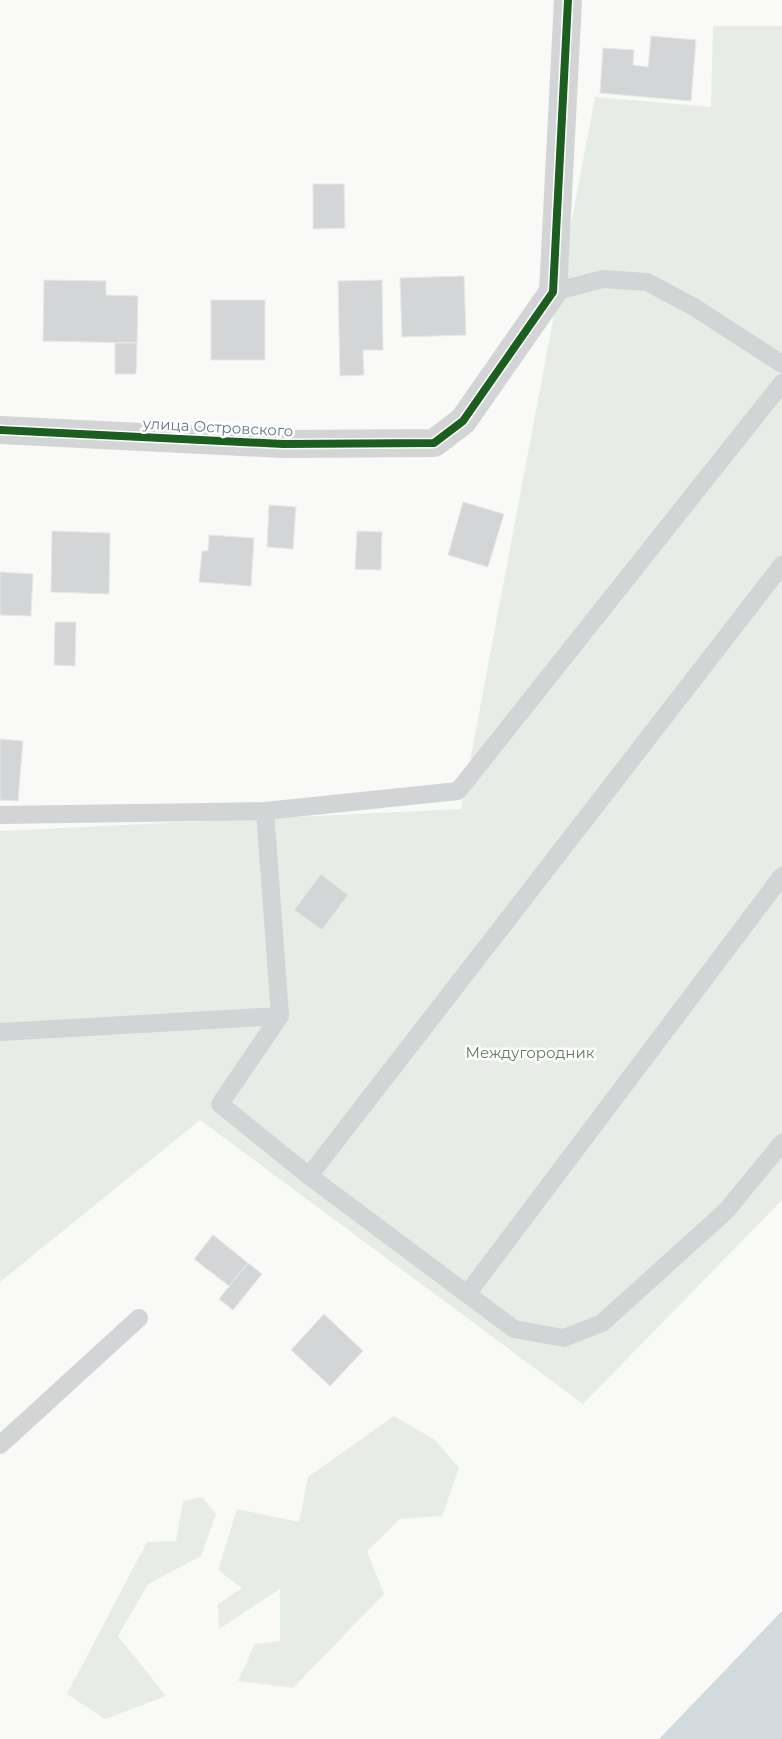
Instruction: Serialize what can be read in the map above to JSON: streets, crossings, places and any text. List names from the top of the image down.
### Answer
{
  "streets": {
    "street": ["улица Островского"]
  },
  "parks": ["Междугородник"]
}
